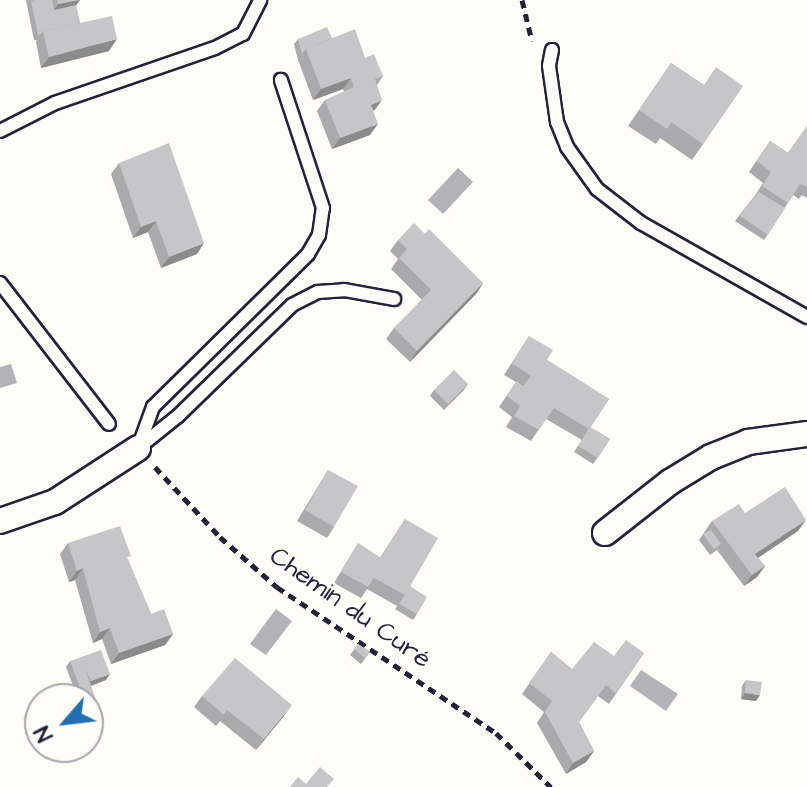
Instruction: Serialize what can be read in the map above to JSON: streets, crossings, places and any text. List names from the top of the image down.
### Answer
{
  "streets": {
    "path": ["Chemin du Curé"]
  },
  "north": "bottom left"
}
